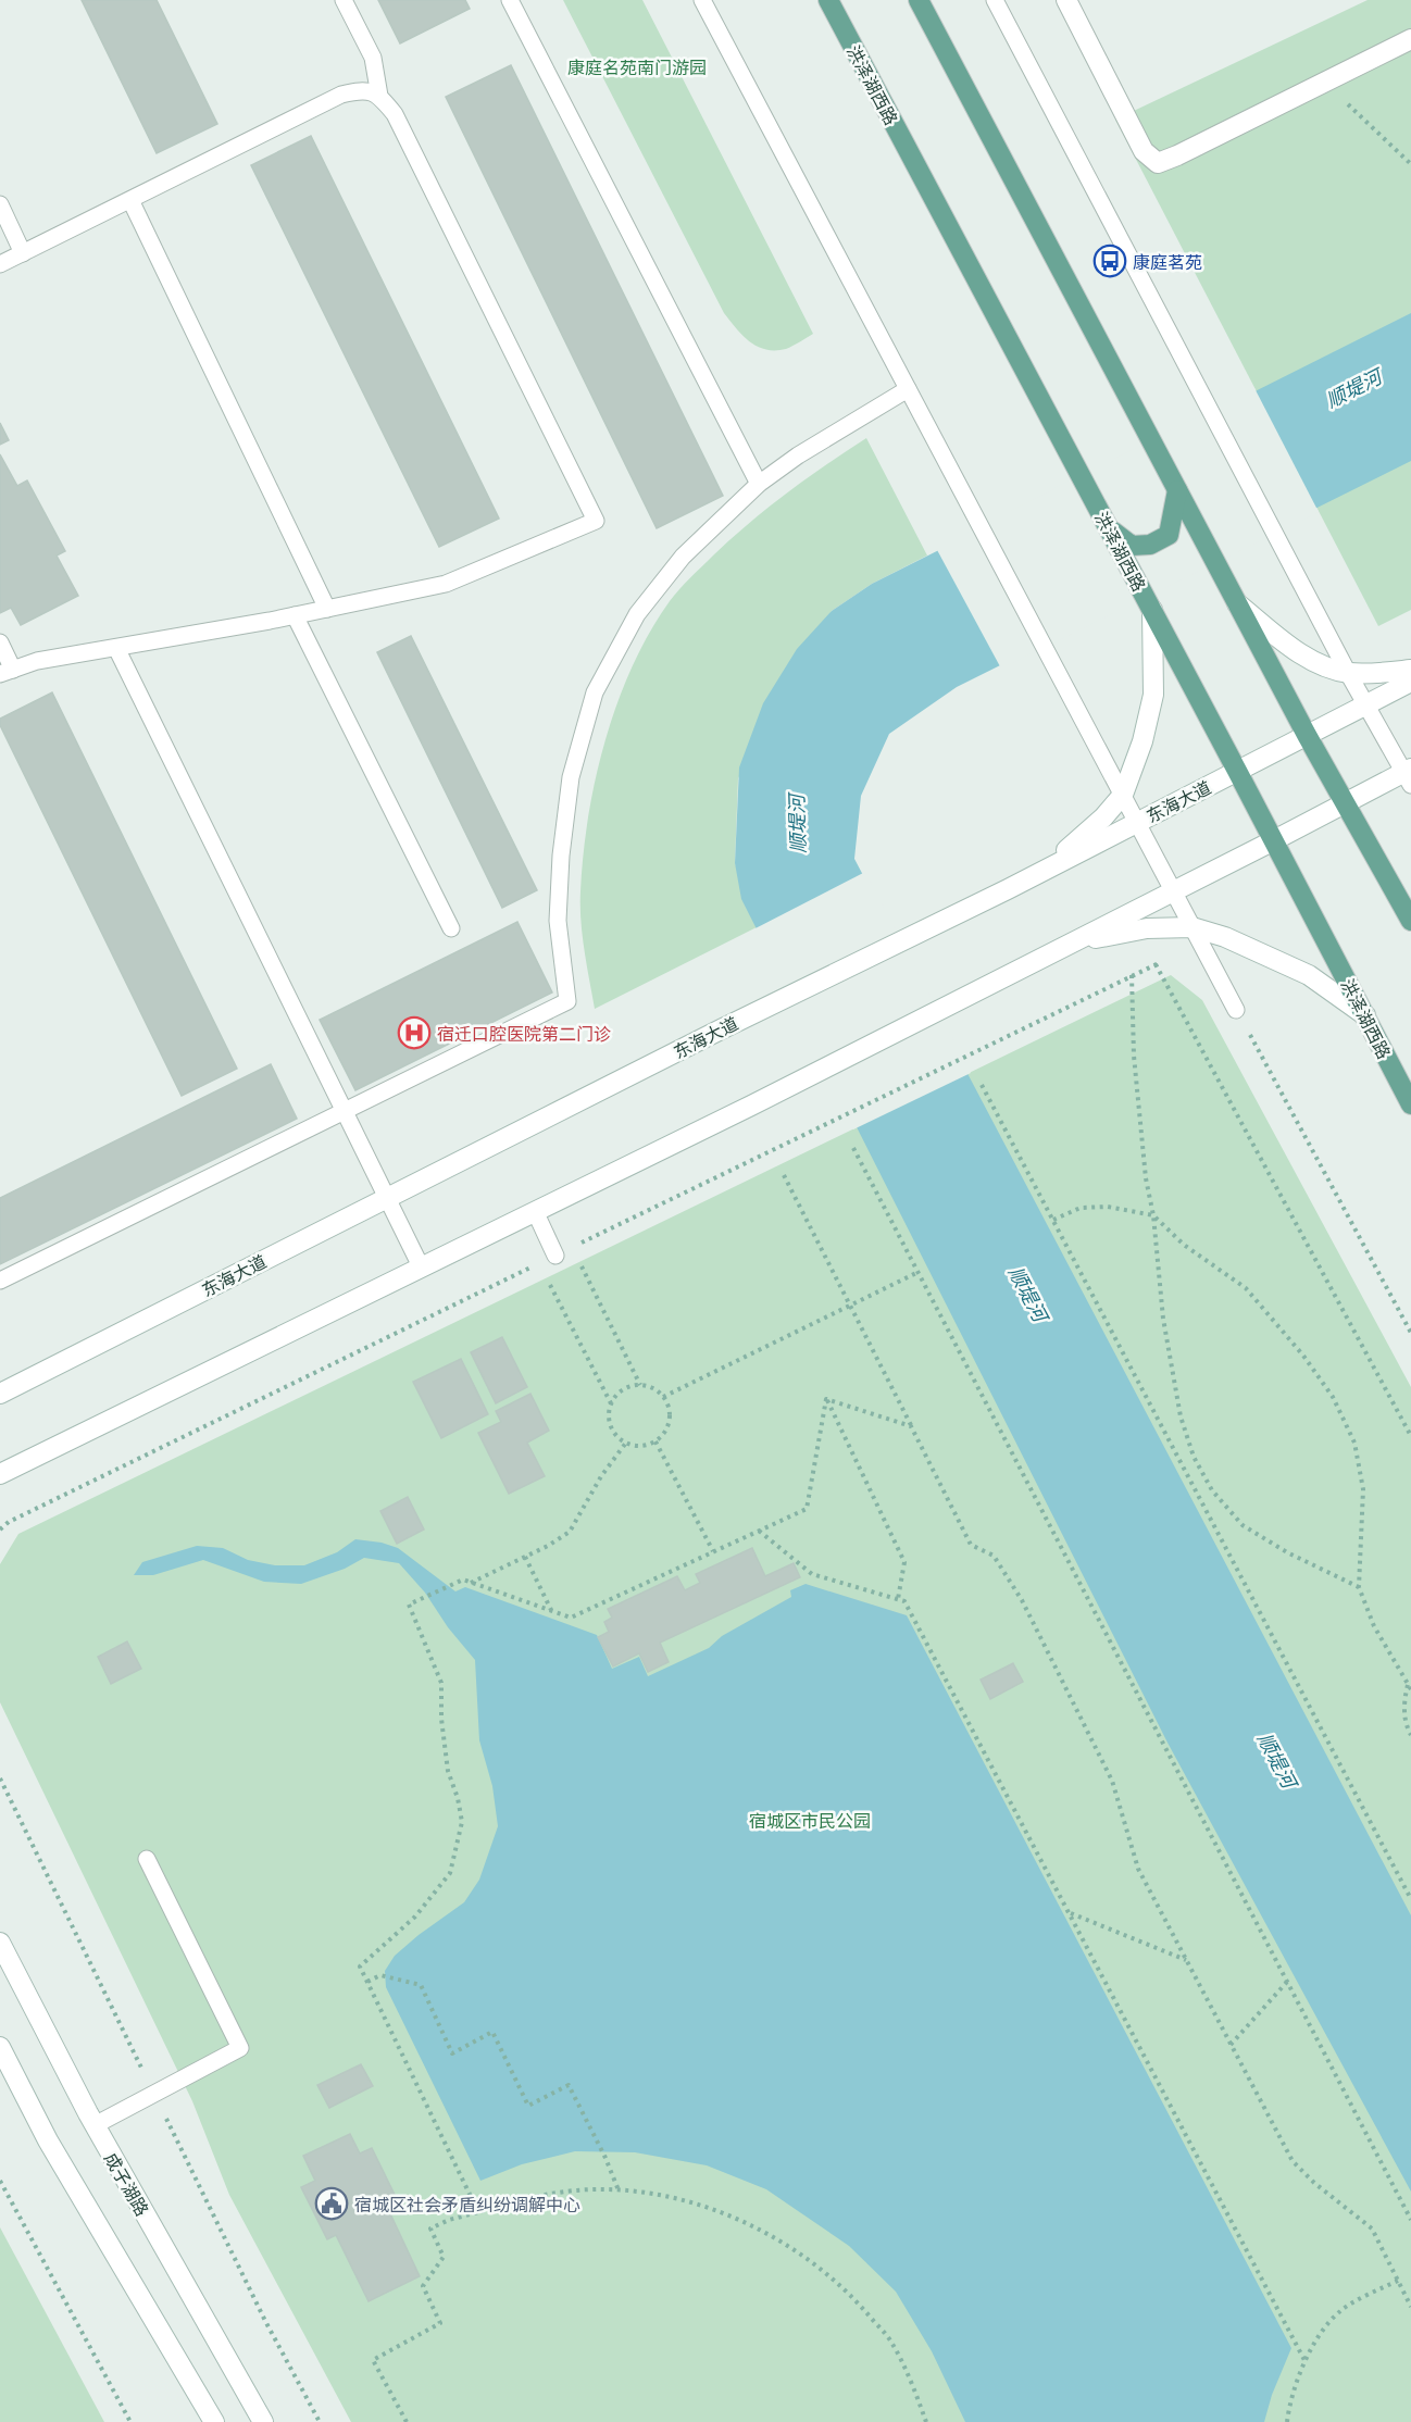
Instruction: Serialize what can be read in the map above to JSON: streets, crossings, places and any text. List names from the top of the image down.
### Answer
{
  "streets": {
    "main road": ["洪泽湖西路"],
    "street": ["东海大道", "成子湖路"]
  },
  "crossings": [
    ["洪泽湖西路", "东海大道"]
  ],
  "water": ["顺堤河"],
  "parks": ["康庭名苑南门游园", "宿城区市民公园"],
  "places": {
    "bus stop": ["康庭茗苑"],
    "hospital": ["宿迁口腔医院第二门诊"],
    "public building": ["宿城区社会矛盾纠纷调解中心"]
  }
}
